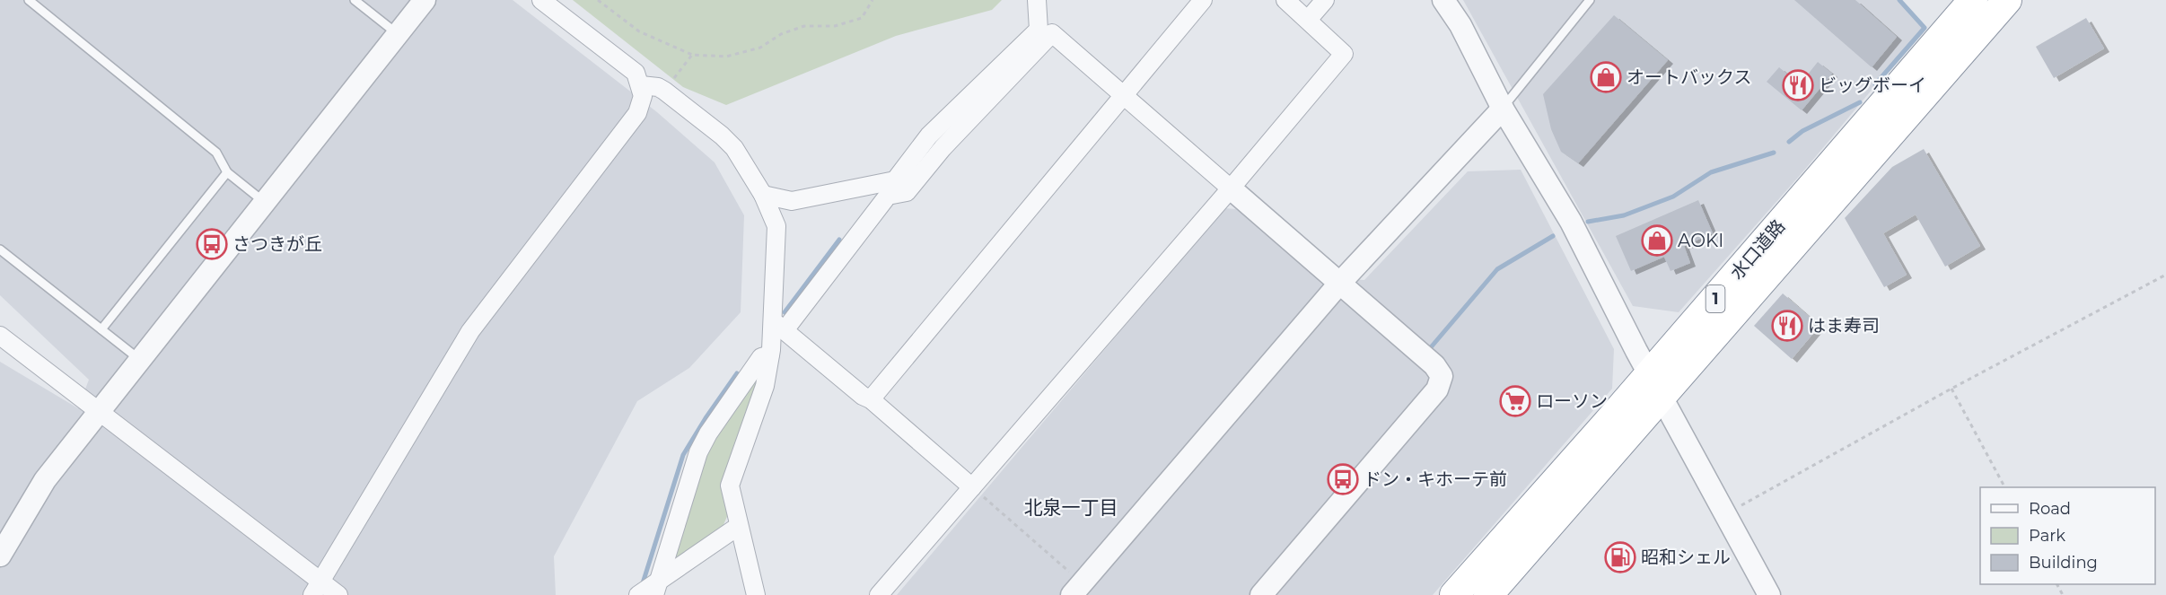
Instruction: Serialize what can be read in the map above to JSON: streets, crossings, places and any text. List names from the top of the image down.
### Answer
{
  "streets": {
    "highway": ["水口道路", "1"]
  },
  "districts": ["北泉一丁目"],
  "places": {
    "shop": ["オートバックス", "AOKI"],
    "restaurant": ["ビッグボーイ", "はま寿司"],
    "bus stop": ["さつきが丘", "ドン・キホーテ前"],
    "supermarket": ["ローソン"],
    "fuel station": ["昭和シェル"]
  },
  "legend": ["Road", "Park", "Building"]
}
